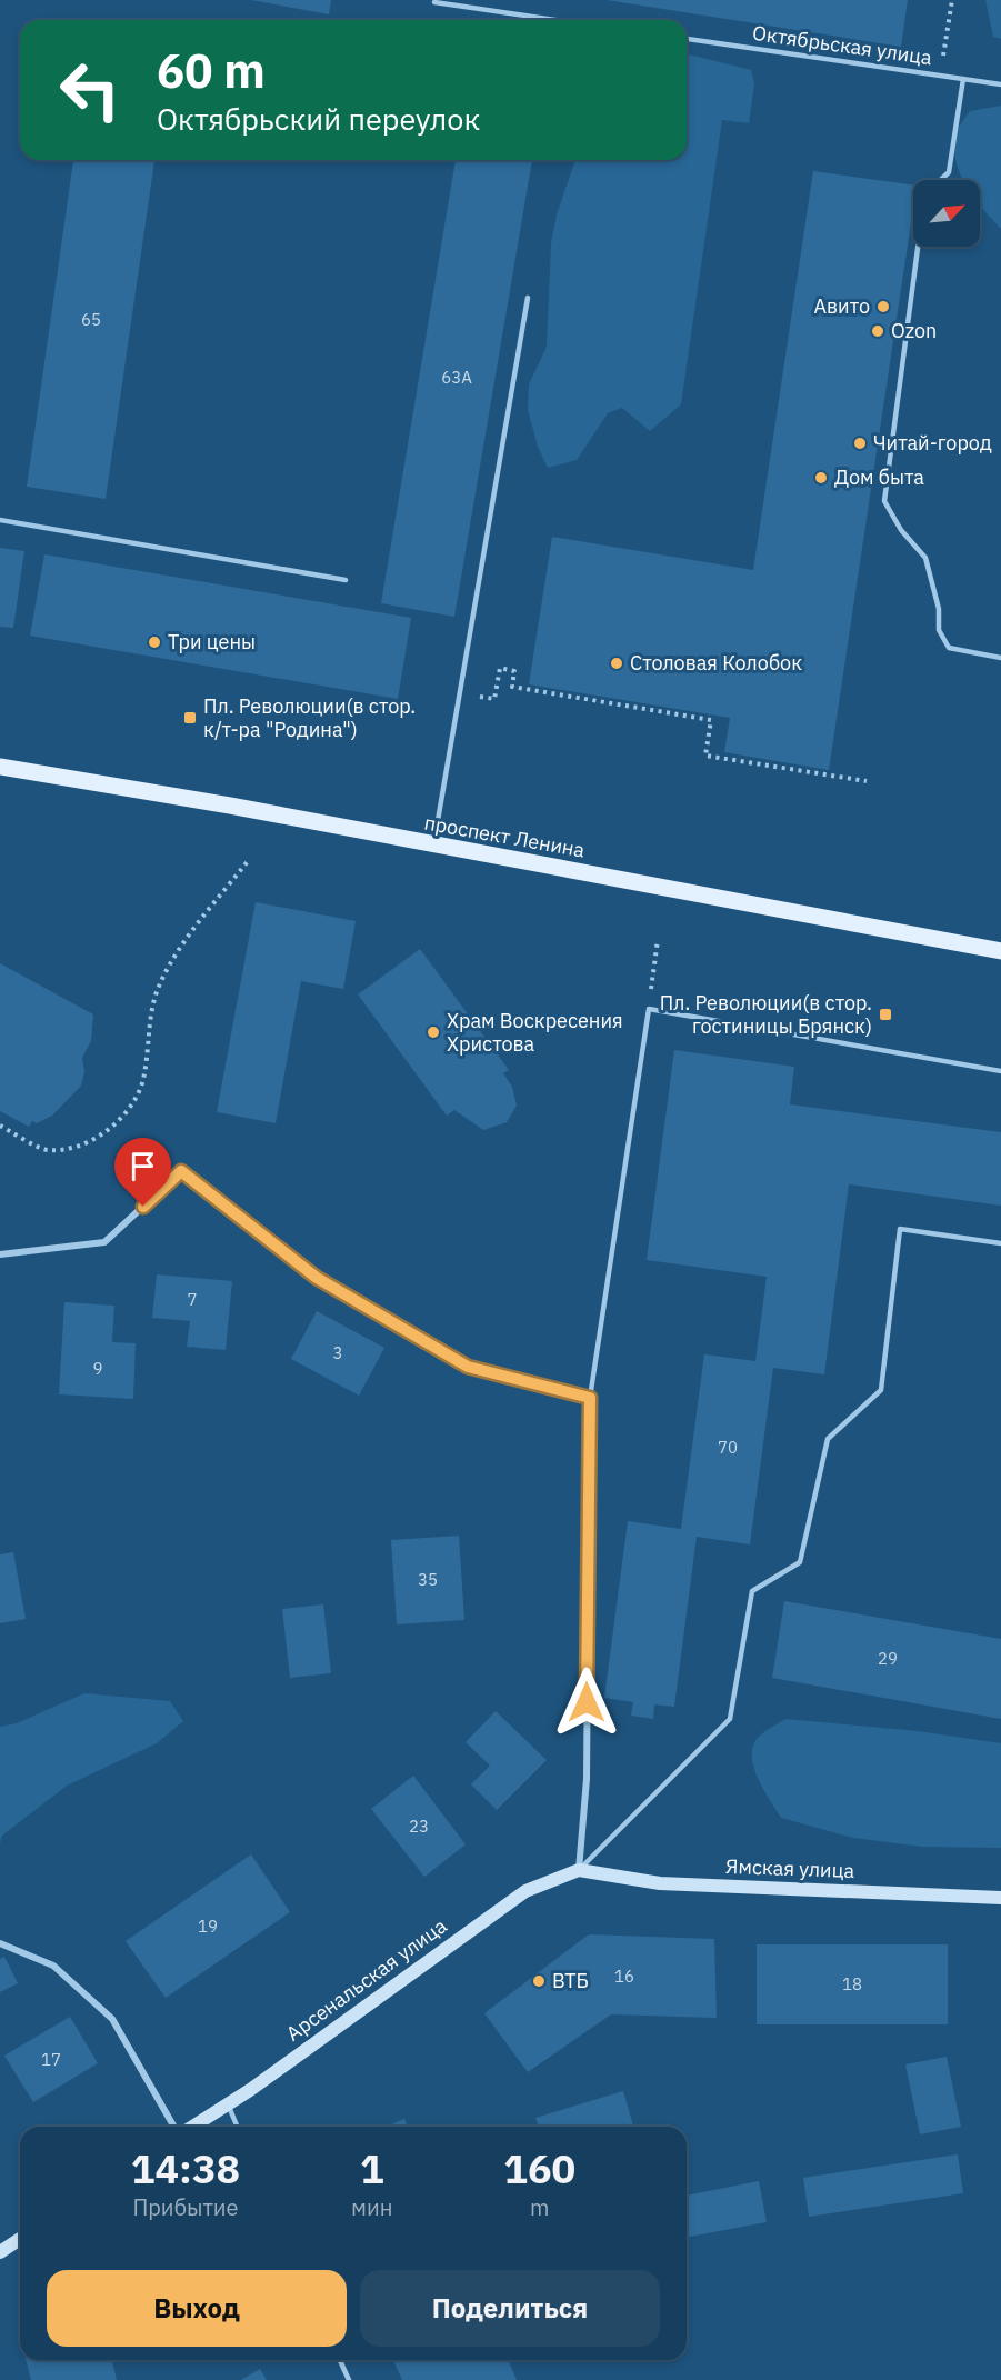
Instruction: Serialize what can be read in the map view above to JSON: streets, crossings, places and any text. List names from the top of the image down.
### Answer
{
  "streets": {
    "main road": ["проспект Ленина"],
    "street": ["Ямская улица", "Арсенальская улица"],
    "lane": ["Октябрьская улица"]
  },
  "crossings": [
    ["Ямская улица", "Арсенальская улица"]
  ],
  "places": {
    "other": [
      "Авито",
      "Ozon",
      "Читай-город",
      "Дом быта",
      "Три цены",
      "Столовая Колобок",
      "Храм Воскресения Христова",
      "ВТБ"
    ],
    "transit": ["Пл. Революции(в стор. к/т-ра \"Родина\")", "Пл. Революции(в стор. гостиницы Брянск)"]
  },
  "house_numbers": [
    "65",
    "63А",
    "7",
    "3",
    "9",
    "70",
    "35",
    "29",
    "23",
    "19",
    "16",
    "18",
    "17"
  ],
  "north": "top right",
  "page": {
    "turn": ["60 m", "Октябрьский переулок"],
    "eta": [
      "14:38",
      "Прибытие",
      "1",
      "мин",
      "160",
      "m"
    ],
    "buttons": ["Выход", "Поделиться"]
  }
}
